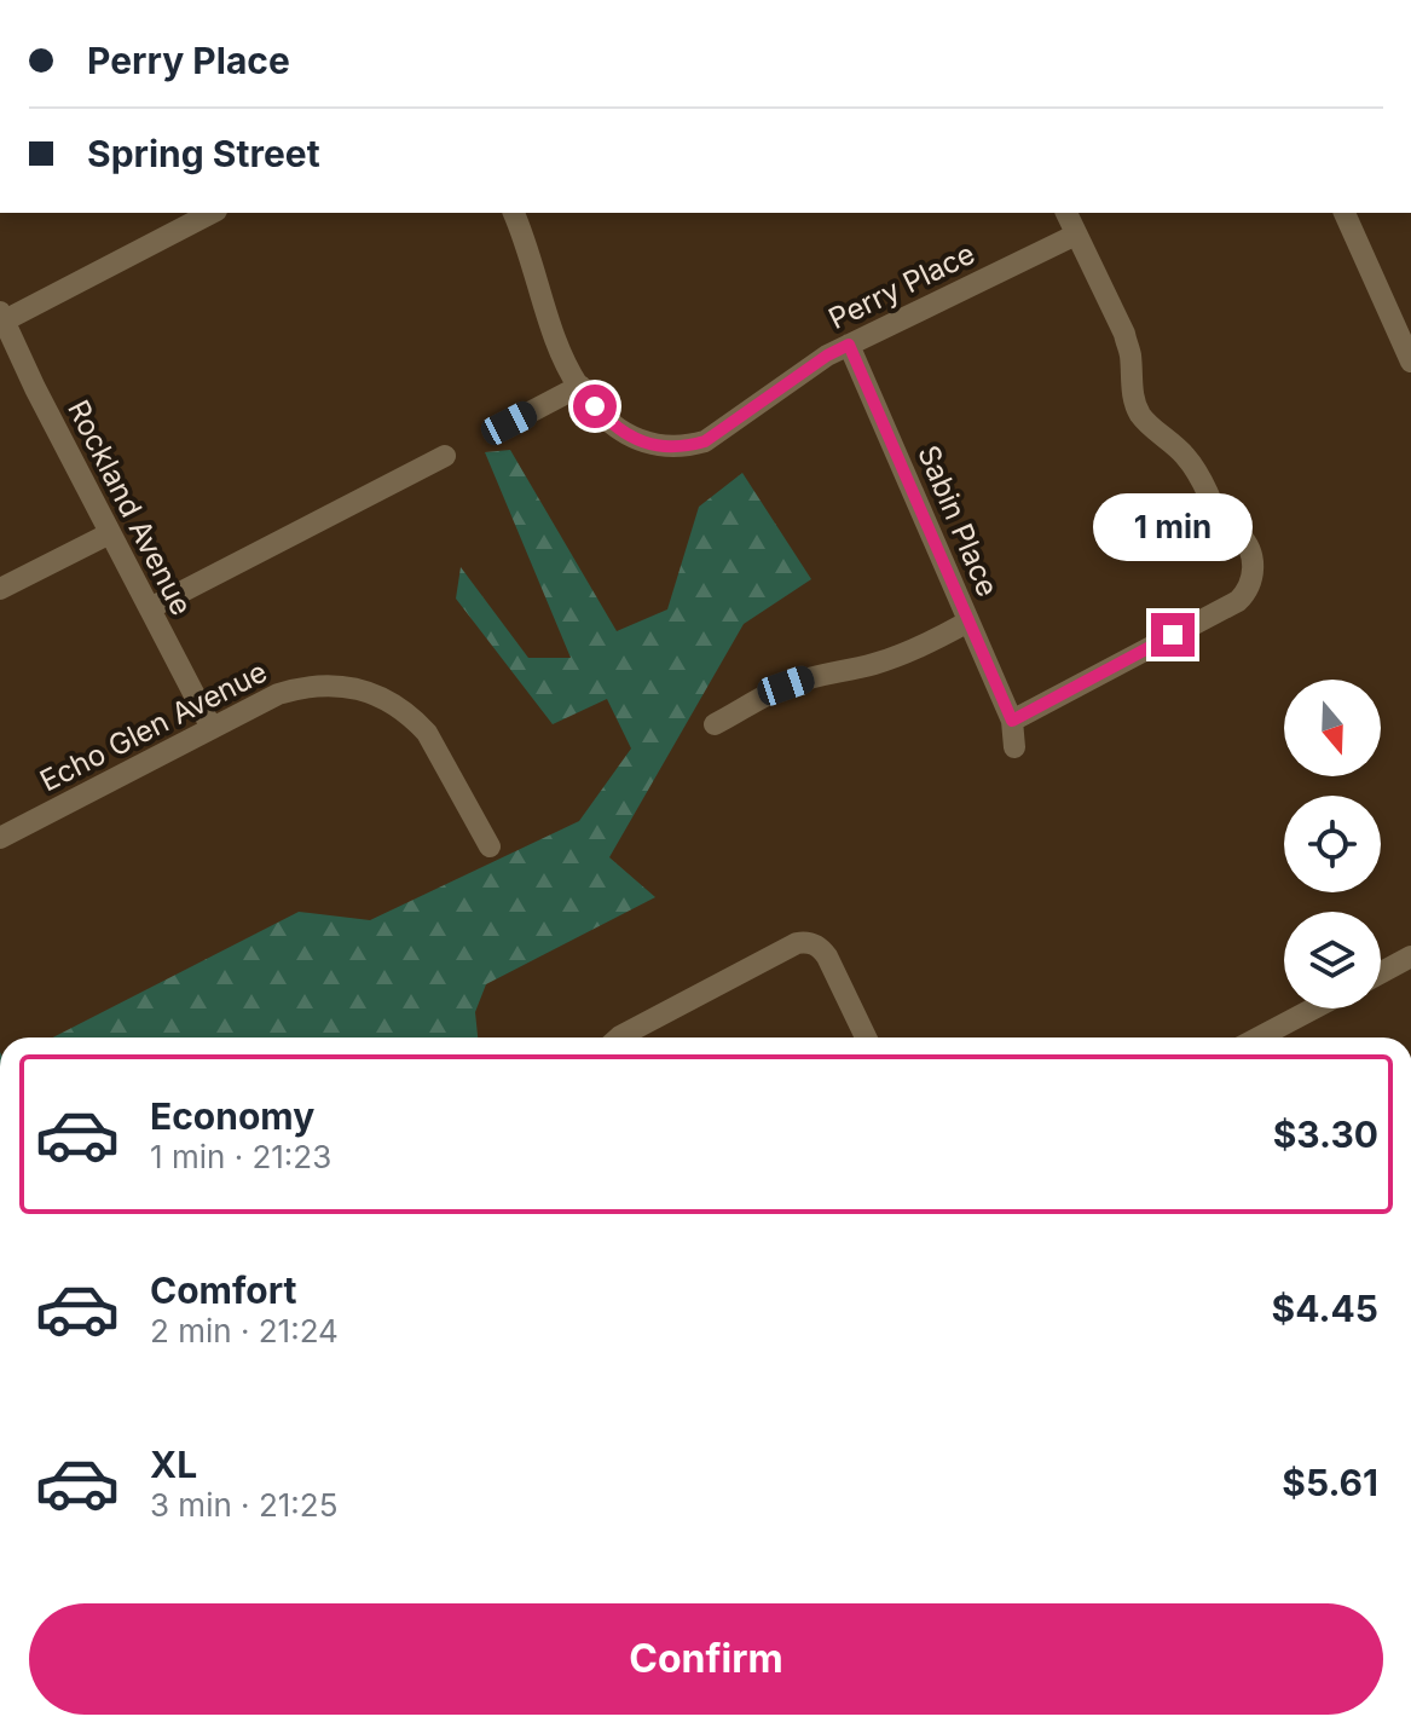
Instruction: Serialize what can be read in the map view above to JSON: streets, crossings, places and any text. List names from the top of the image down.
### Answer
{
  "streets": {
    "street": [
      "Perry Place",
      "Rockland Avenue",
      "Sabin Place",
      "Echo Glen Avenue"
    ]
  },
  "crossings": [
    ["Perry Place", "Sabin Place"],
    ["Rockland Avenue", "Echo Glen Avenue"]
  ],
  "north": "bottom",
  "page": {
    "banner": ["Perry Place", "Spring Street"],
    "bubble": "1 min",
    "list": [
      {
        "name": "Economy",
        "note": "1 min · 21:23",
        "value": "$3.30"
      },
      {
        "name": "Comfort",
        "note": "2 min · 21:24",
        "value": "$4.45"
      },
      {
        "name": "XL",
        "note": "3 min · 21:25",
        "value": "$5.61"
      }
    ],
    "buttons": "Confirm"
  }
}
